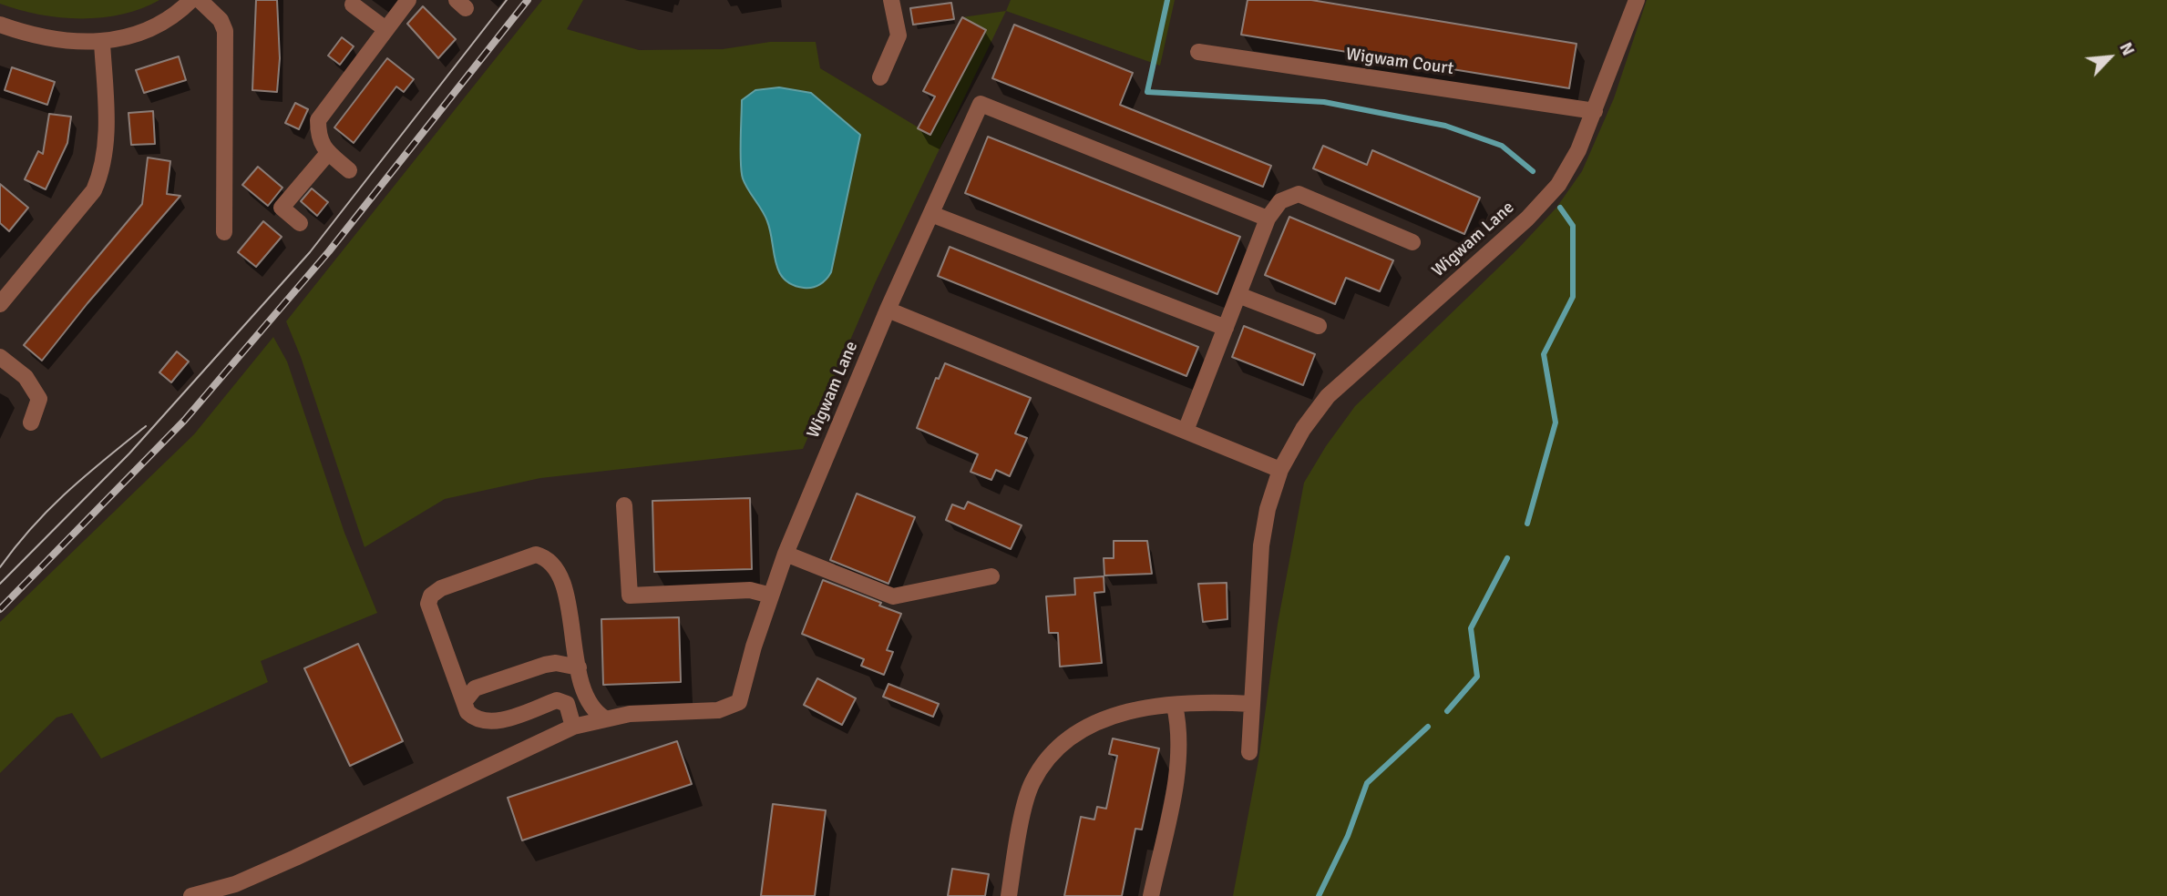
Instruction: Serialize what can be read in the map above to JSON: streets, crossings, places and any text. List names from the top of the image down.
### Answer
{
  "streets": {
    "street": ["Wigwam Court", "Wigwam Lane"]
  },
  "crossings": [
    ["Wigwam Court", "Wigwam Lane"]
  ],
  "north": "top right"
}
